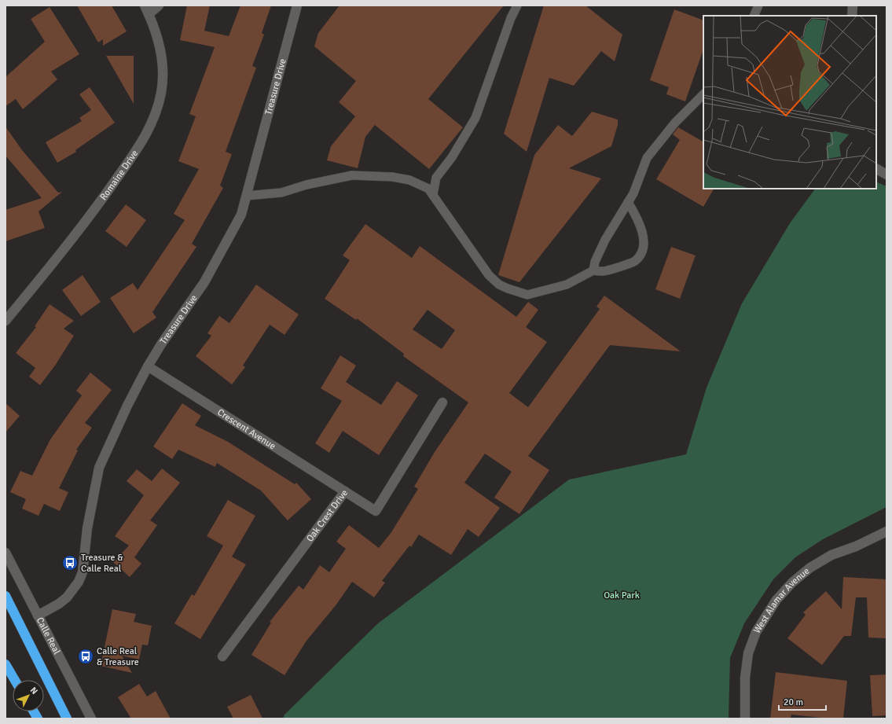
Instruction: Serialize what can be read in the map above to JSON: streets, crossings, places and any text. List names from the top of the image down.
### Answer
{
  "streets": {
    "street": [
      "Treasure Drive",
      "Romaine Drive",
      "Crescent Avenue",
      "Oak Crest Drive",
      "West Alamar Avenue",
      "Calle Real"
    ]
  },
  "crossings": [
    ["Treasure Drive", "Crescent Avenue"],
    ["Treasure Drive", "Calle Real"],
    ["Crescent Avenue", "Oak Crest Drive"]
  ],
  "parks": ["Oak Park"],
  "places": {
    "bus stop": ["Treasure & Calle Real", "Calle Real & Treasure"]
  },
  "scale_bar": "20 m",
  "north": "top right"
}
